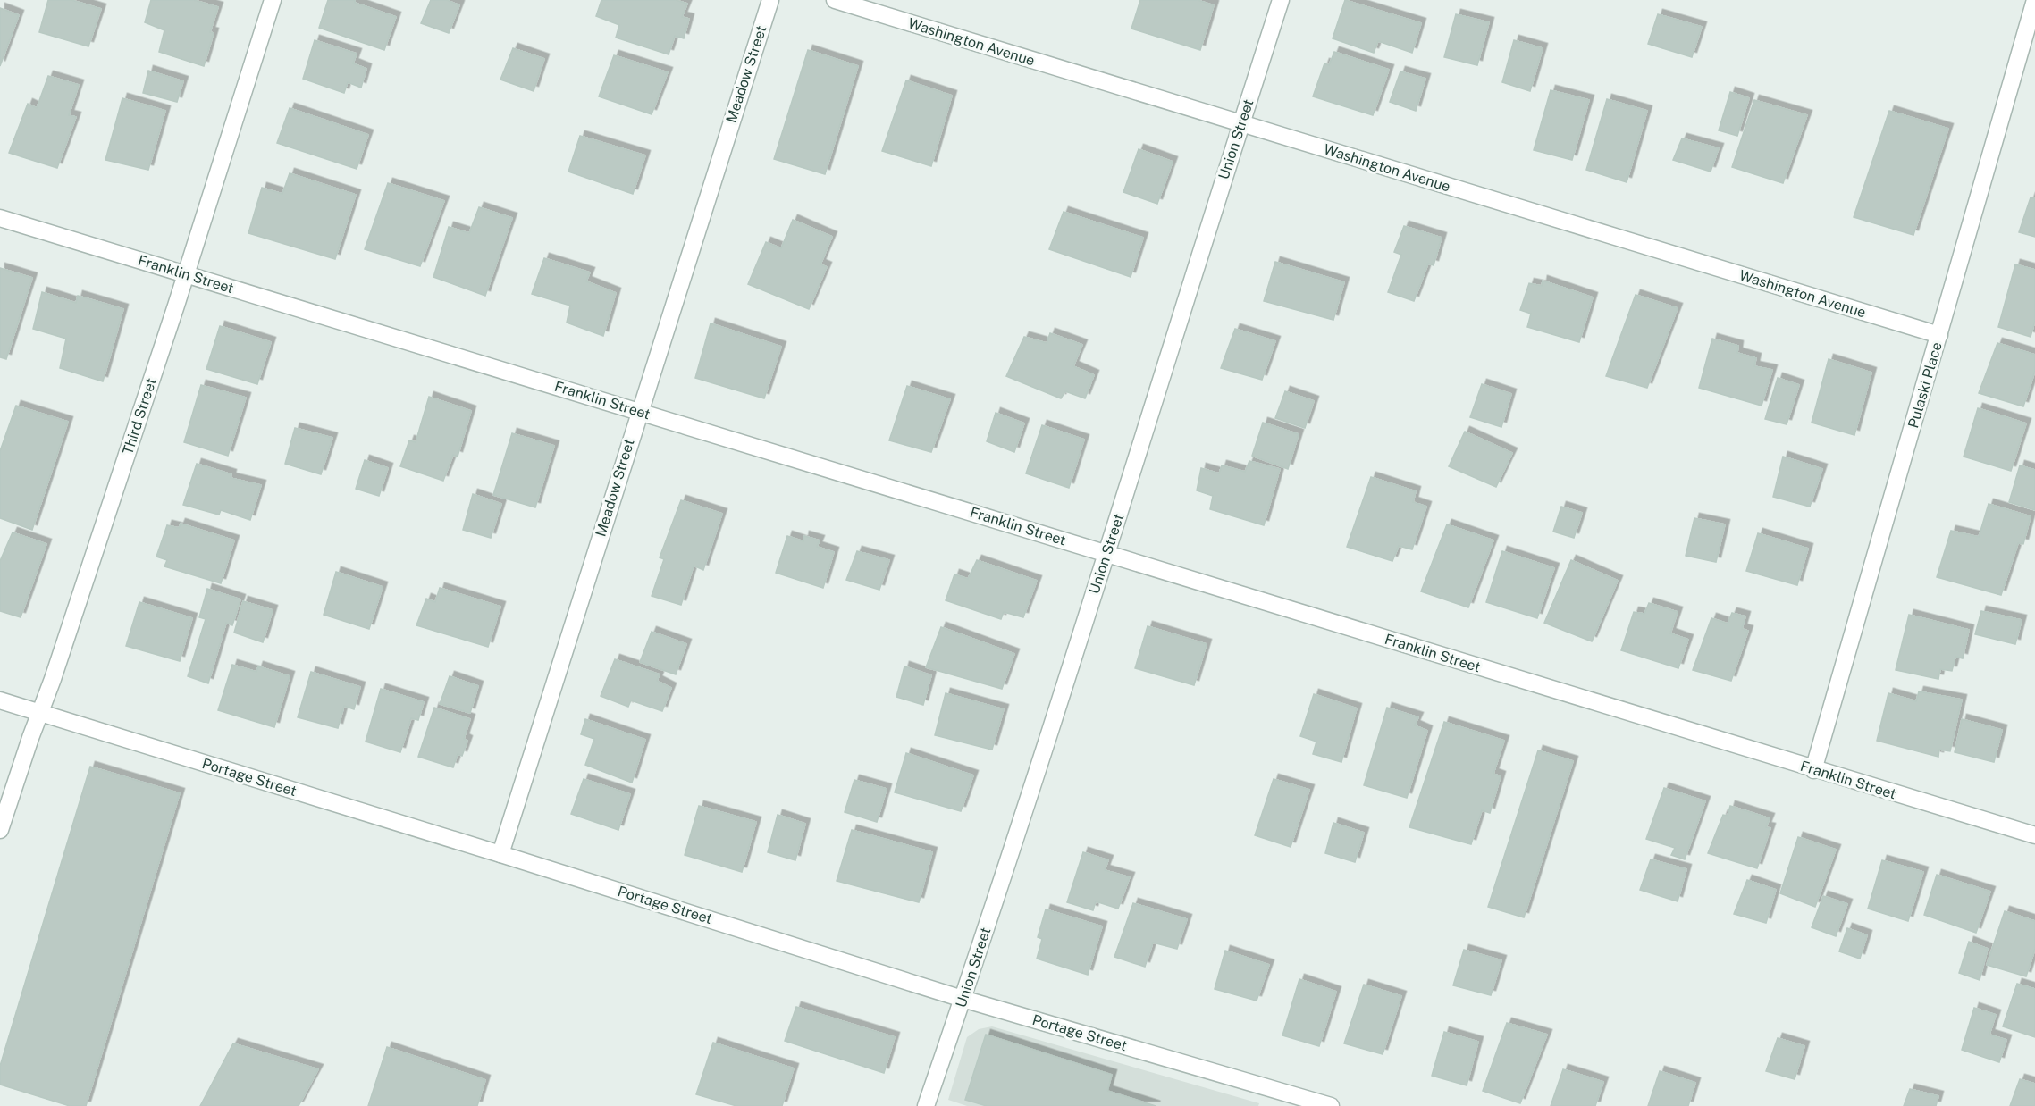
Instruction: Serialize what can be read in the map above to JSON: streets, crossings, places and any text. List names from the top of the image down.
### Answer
{
  "streets": {
    "street": [
      "Washington Avenue",
      "Meadow Street",
      "Union Street",
      "Franklin Street",
      "Pulaski Place",
      "Third Street",
      "Portage Street"
    ]
  },
  "crossings": [
    ["Washington Avenue", "Union Street"],
    ["Washington Avenue", "Pulaski Place"],
    ["Meadow Street", "Franklin Street"],
    ["Meadow Street", "Portage Street"],
    ["Union Street", "Franklin Street"],
    ["Union Street", "Portage Street"],
    ["Franklin Street", "Pulaski Place"],
    ["Franklin Street", "Third Street"],
    ["Third Street", "Portage Street"]
  ]
}
